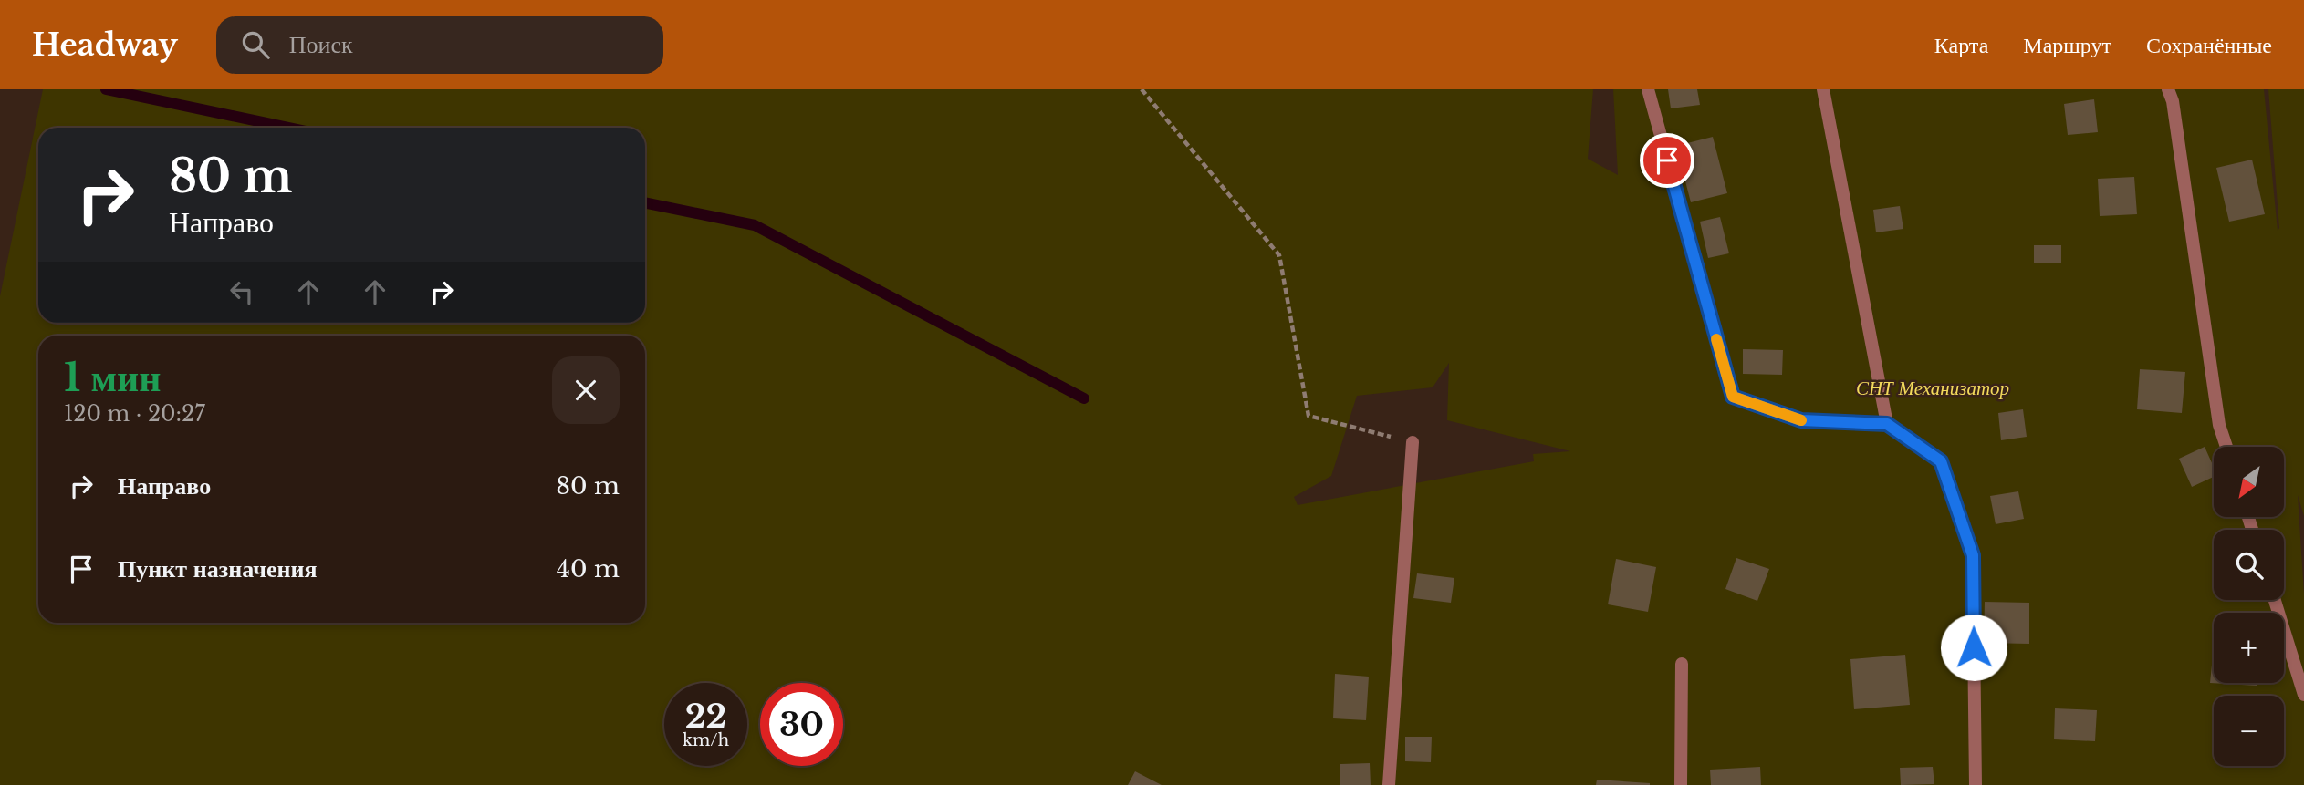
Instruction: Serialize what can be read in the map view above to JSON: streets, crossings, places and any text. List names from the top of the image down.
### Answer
{
  "parks": ["СНТ Механизатор"],
  "north": "bottom left",
  "page": {
    "header": "Headway",
    "search": "Поиск",
    "nav": ["Карта", "Маршрут", "Сохранённые"],
    "turn": ["80 m", "Направо"],
    "heading": ["1 мин", "120 m · 20:27"],
    "list": [
      {
        "name": "Направо",
        "value": "80 m"
      },
      {
        "name": "Пункт назначения",
        "value": "40 m"
      }
    ],
    "map_buttons": ["+", "−"],
    "speed": "22 km/h",
    "limit": "30"
  }
}
